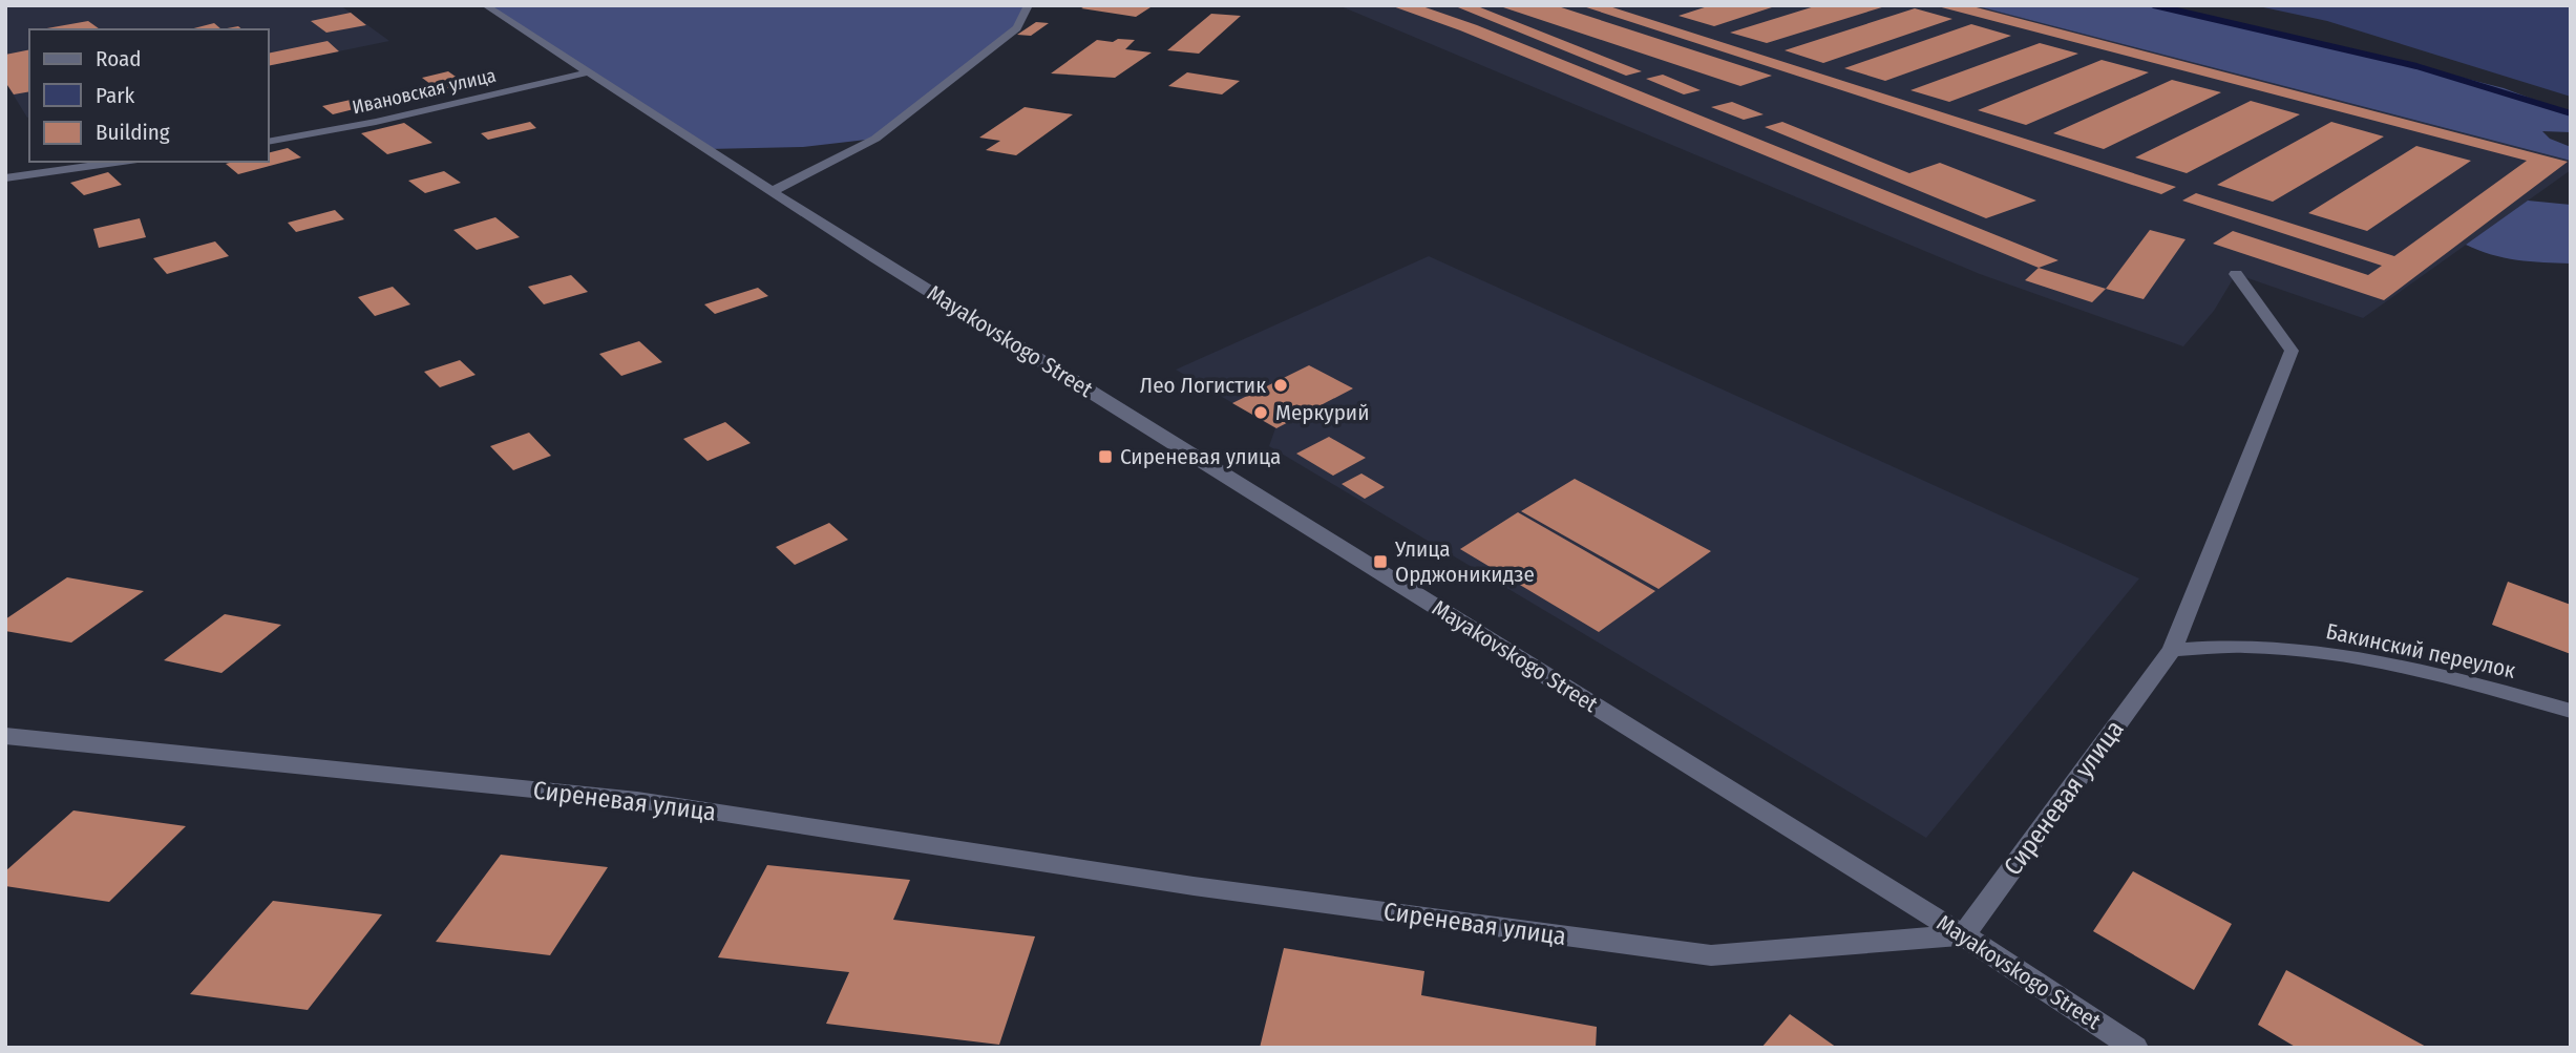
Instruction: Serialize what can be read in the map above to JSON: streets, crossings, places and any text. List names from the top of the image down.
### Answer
{
  "streets": {
    "street": [
      "Ивановская улица",
      "Mayakovskogo Street",
      "Бакинский переулок",
      "Сиреневая улица"
    ]
  },
  "crossings": [
    ["Ивановская улица", "Mayakovskogo Street"],
    ["Mayakovskogo Street", "Сиреневая улица"],
    ["Бакинский переулок", "Сиреневая улица"]
  ],
  "places": {
    "other": ["Лео Логистик", "Меркурий"],
    "transit": ["Сиреневая улица", "Улица Орджоникидзе"]
  },
  "legend": ["Road", "Park", "Building"]
}
